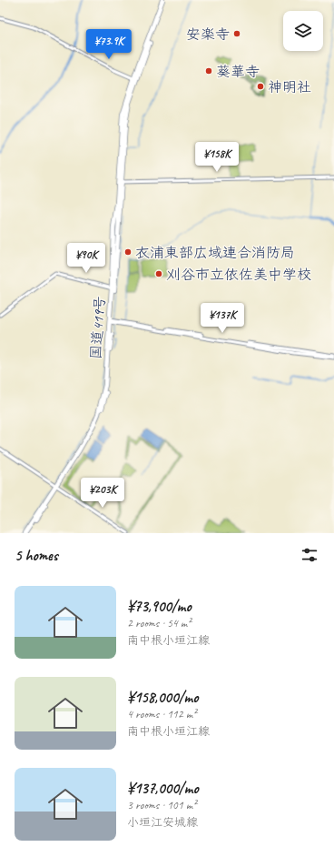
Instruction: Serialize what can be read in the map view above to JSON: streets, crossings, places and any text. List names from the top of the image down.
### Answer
{
  "streets": {
    "highway": ["国道419号"]
  },
  "places": [
    "安楽寺",
    "葵華寺",
    "神明社",
    "衣浦東部広域連合消防局",
    "刈谷市立依佐美中学校"
  ],
  "page": {
    "price": [
      "¥73.9K",
      "¥158K",
      "¥90K",
      "¥137K",
      "¥203K"
    ],
    "heading": "5 homes",
    "list": [
      {
        "name": "¥73,900/mo",
        "note": "2 rooms · 54 m² · 南中根小垣江線"
      },
      {
        "name": "¥158,000/mo",
        "note": "4 rooms · 112 m² · 南中根小垣江線"
      },
      {
        "name": "¥137,000/mo",
        "note": "3 rooms · 101 m² · 小垣江安城線"
      }
    ]
  }
}
